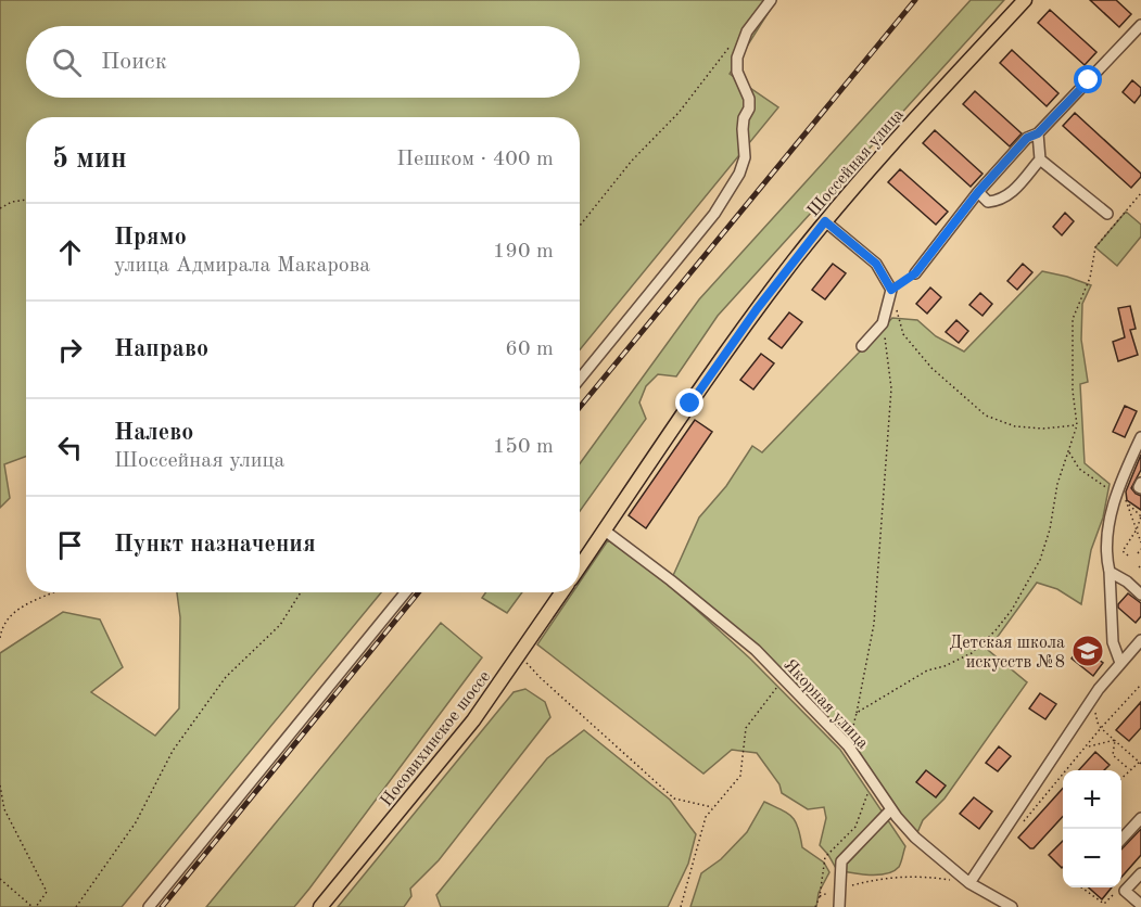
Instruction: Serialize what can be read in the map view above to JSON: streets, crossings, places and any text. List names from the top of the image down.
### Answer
{
  "streets": {
    "main road": ["Шоссейная улица", "Носовихинское шоссе"],
    "street": ["Якорная улица"]
  },
  "crossings": [
    ["Шоссейная улица", "Якорная улица"]
  ],
  "places": {
    "school or university": ["Детская школа искусств №8"]
  },
  "page": {
    "search": "Поиск",
    "heading": ["5 мин", "Пешком · 400 m"],
    "list": [
      ["Прямо", "улица Адмирала Макарова", "190 m"],
      ["Направо", "60 m"],
      ["Налево", "Шоссейная улица", "150 m"],
      "Пункт назначения"
    ],
    "map_buttons": ["+", "−"]
  }
}
